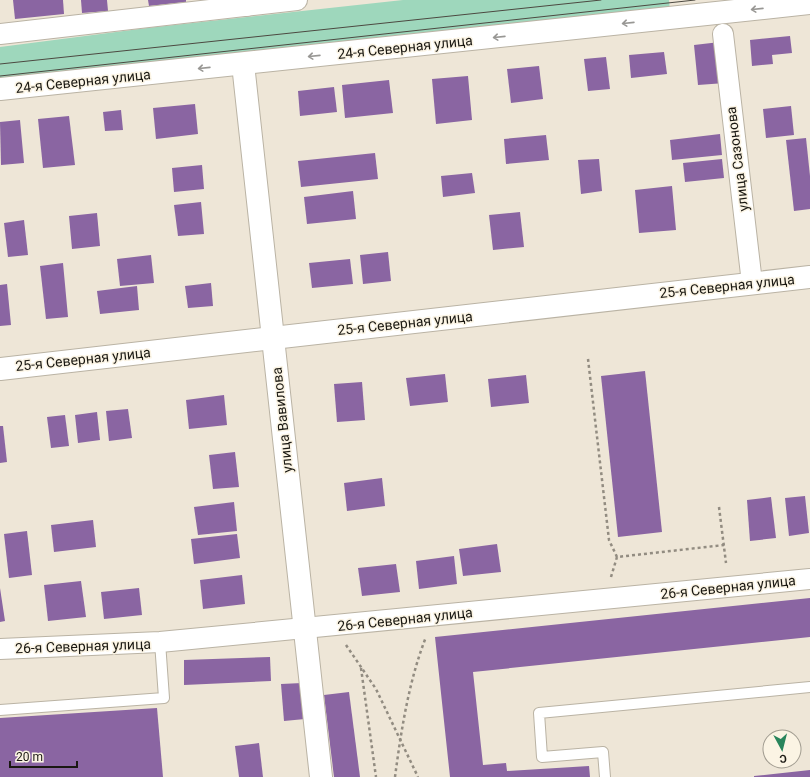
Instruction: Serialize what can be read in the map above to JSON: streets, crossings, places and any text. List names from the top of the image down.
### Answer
{
  "streets": {
    "main road": ["24-я Северная улица", "25-я Северная улица", "улица Вавилова"],
    "street": ["улица Сазонова", "26-я Северная улица"]
  },
  "crossings": [
    ["24-я Северная улица", "улица Вавилова"],
    ["улица Сазонова", "25-я Северная улица"],
    ["25-я Северная улица", "улица Вавилова"],
    ["улица Вавилова", "26-я Северная улица"]
  ],
  "one_way": ["24-я Северная улица"],
  "scale_bar": "20 m",
  "north": "bottom"
}
